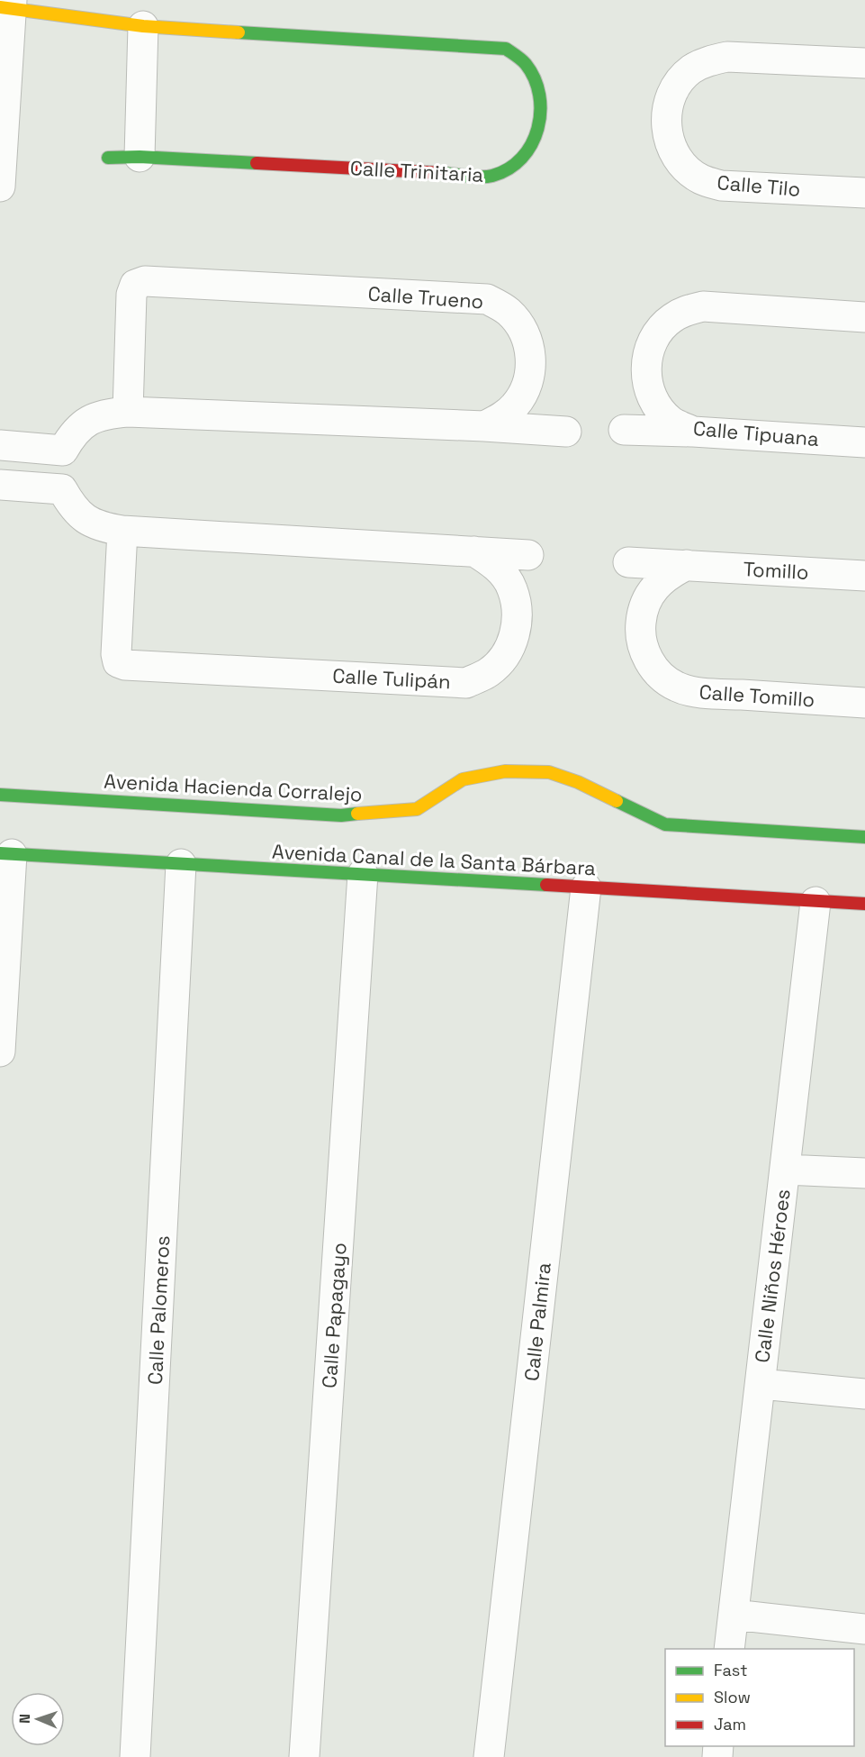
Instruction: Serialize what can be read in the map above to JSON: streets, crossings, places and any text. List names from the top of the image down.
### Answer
{
  "streets": {
    "main road": ["Calle Trinitaria", "Avenida Hacienda Corralejo", "Avenida Canal de la Santa Bárbara"],
    "street": [
      "Calle Tilo",
      "Calle Trueno",
      "Calle Tipuana",
      "Tomillo",
      "Calle Tulipán",
      "Calle Tomillo",
      "Calle Niños Héroes",
      "Calle Palomeros",
      "Calle Papagayo",
      "Calle Palmira"
    ]
  },
  "crossings": [
    ["Tomillo", "Calle Tomillo"],
    ["Avenida Canal de la Santa Bárbara", "Calle Niños Héroes"],
    ["Avenida Canal de la Santa Bárbara", "Calle Palomeros"],
    ["Avenida Canal de la Santa Bárbara", "Calle Papagayo"],
    ["Avenida Canal de la Santa Bárbara", "Calle Palmira"]
  ],
  "legend": ["Fast", "Slow", "Jam"],
  "north": "left"
}
